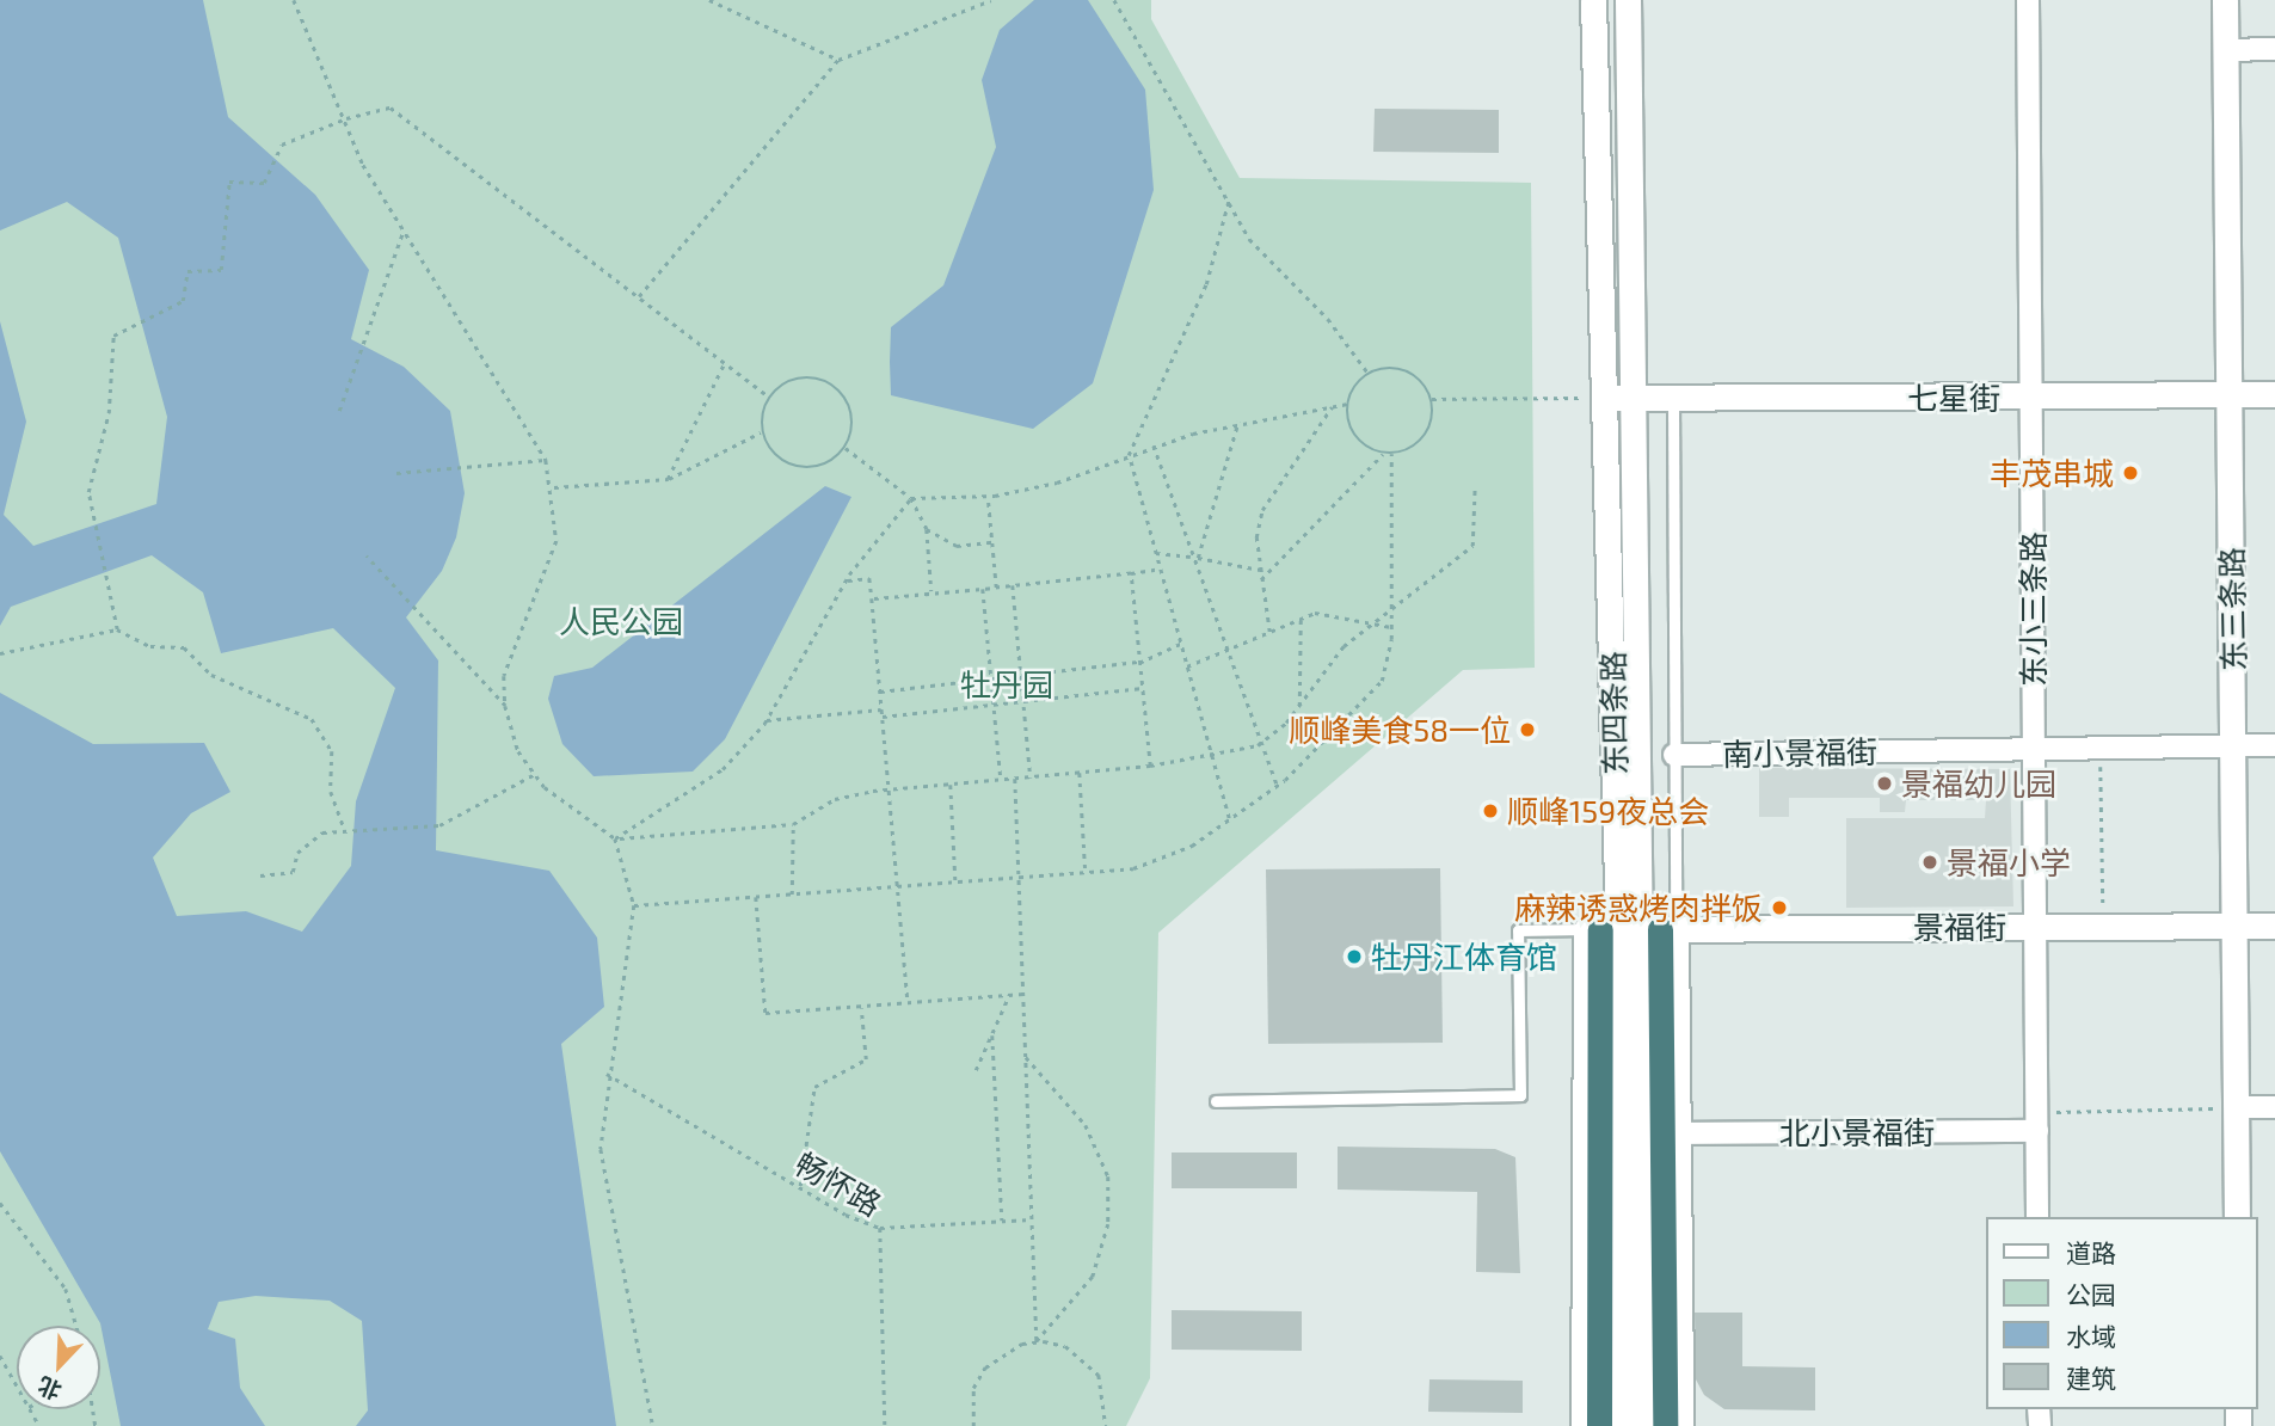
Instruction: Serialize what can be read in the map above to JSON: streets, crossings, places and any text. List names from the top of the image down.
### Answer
{
  "streets": {
    "street": [
      "七星街",
      "东小三条路",
      "东三条路",
      "南小景福街",
      "景福街",
      "北小景福街"
    ],
    "path": ["畅怀路"]
  },
  "crossings": [
    ["七星街", "东小三条路"],
    ["七星街", "东三条路"],
    ["东小三条路", "南小景福街"],
    ["东小三条路", "景福街"],
    ["东小三条路", "北小景福街"],
    ["东三条路", "南小景福街"],
    ["东三条路", "景福街"]
  ],
  "parks": ["人民公园", "牡丹园"],
  "places": [
    "丰茂串城",
    "顺峰美食58一位",
    "景福幼儿园",
    "顺峰159夜总会",
    "景福小学",
    "麻辣诱惑烤肉拌饭",
    "牡丹江体育馆"
  ],
  "legend": [
    "道路",
    "公园",
    "水域",
    "建筑"
  ],
  "north": "bottom left"
}
